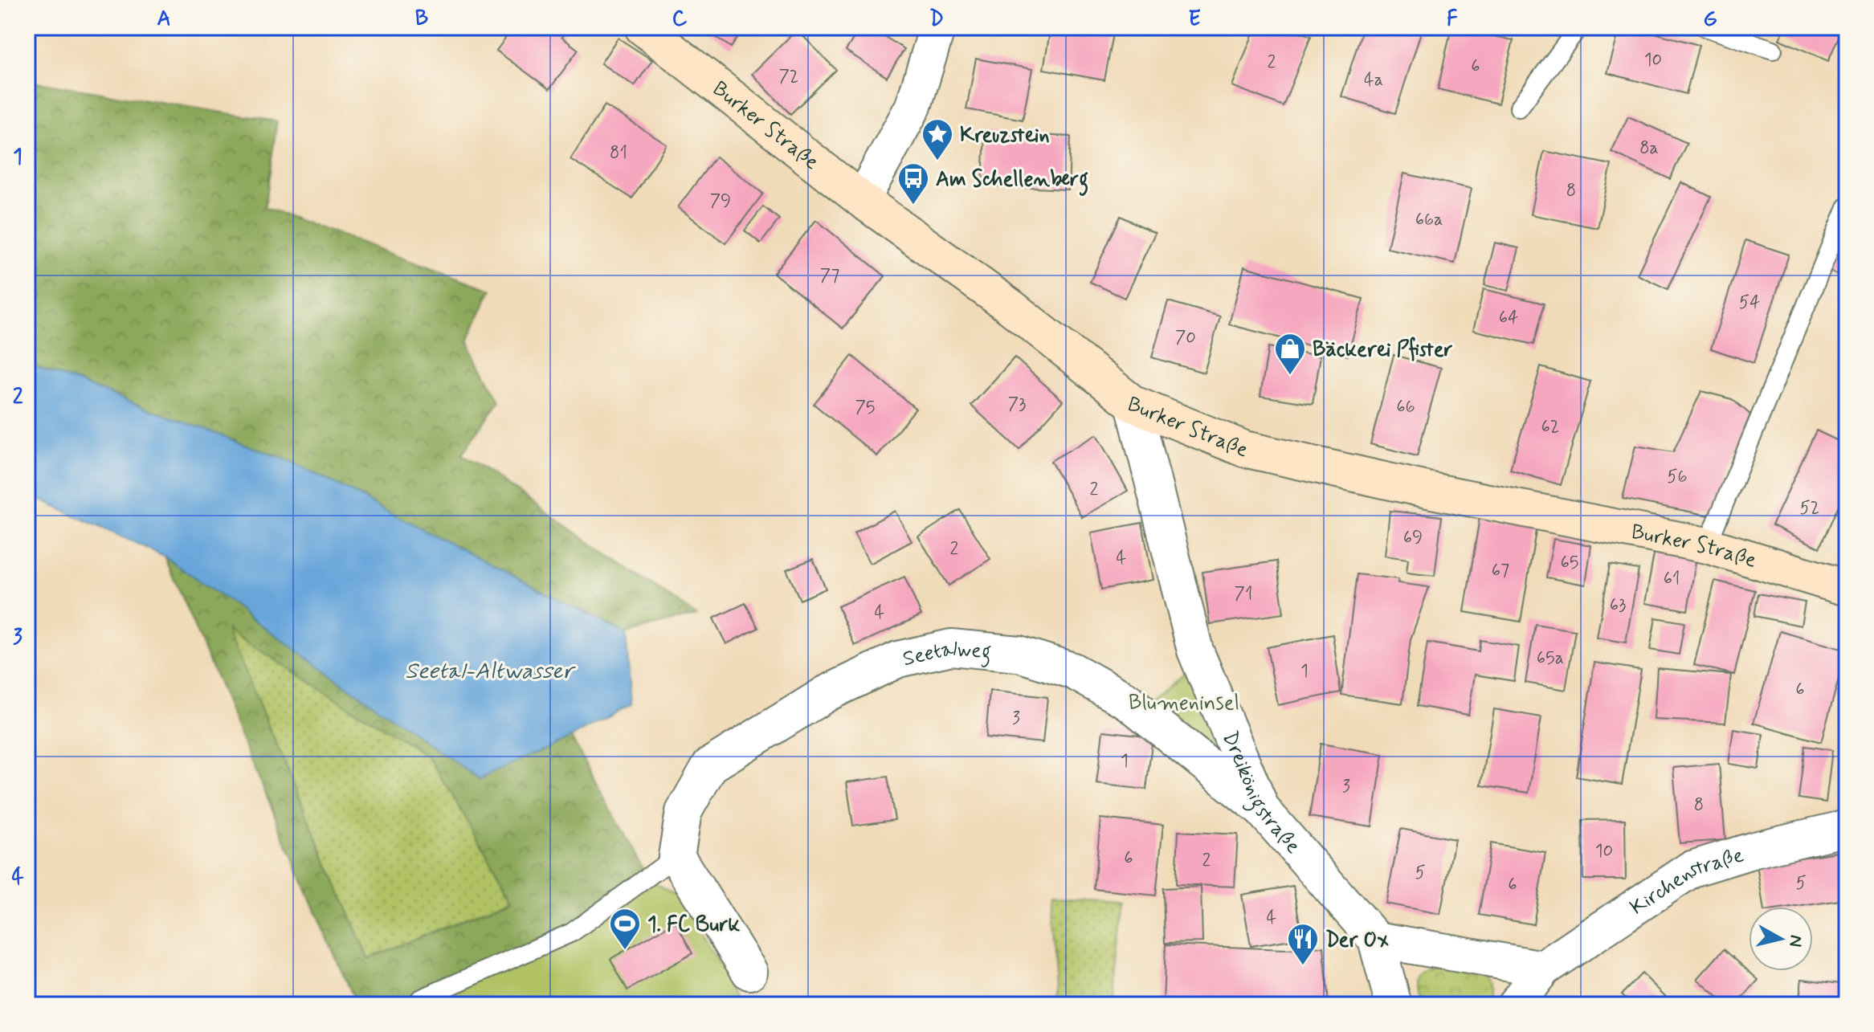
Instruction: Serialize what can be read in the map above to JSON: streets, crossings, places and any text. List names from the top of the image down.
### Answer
{
  "streets": {
    "main road": ["Burker Straße"],
    "street": ["Seetalweg", "Dreikönigstraße", "Kirchenstraße"]
  },
  "crossings": [
    ["Burker Straße", "Dreikönigstraße"],
    ["Seetalweg", "Dreikönigstraße"]
  ],
  "water": ["Seetal-Altwasser"],
  "parks": ["Blumeninsel"],
  "places": {
    "place": ["Kreuzstein"],
    "bus stop": ["Am Schellenberg"],
    "shop": ["Bäckerei Pfister"],
    "sports": ["1. FC Burk"],
    "restaurant": ["Der Ox"]
  },
  "house_numbers": [
    "10",
    "2",
    "6",
    "72",
    "4a",
    "8a",
    "81",
    "8",
    "79",
    "66a",
    "77",
    "54",
    "64",
    "70",
    "73",
    "66",
    "75",
    "62",
    "56",
    "2",
    "52",
    "69",
    "2",
    "4",
    "65",
    "67",
    "61",
    "71",
    "63",
    "4",
    "65a",
    "1",
    "6",
    "3",
    "1",
    "3",
    "8",
    "10",
    "6",
    "2",
    "5",
    "5",
    "6",
    "4"
  ],
  "north": "right",
  "grid": {
    "columns": [
      "A",
      "B",
      "C",
      "D",
      "E",
      "F",
      "G"
    ],
    "rows": [
      "1",
      "2",
      "3",
      "4"
    ]
  }
}
